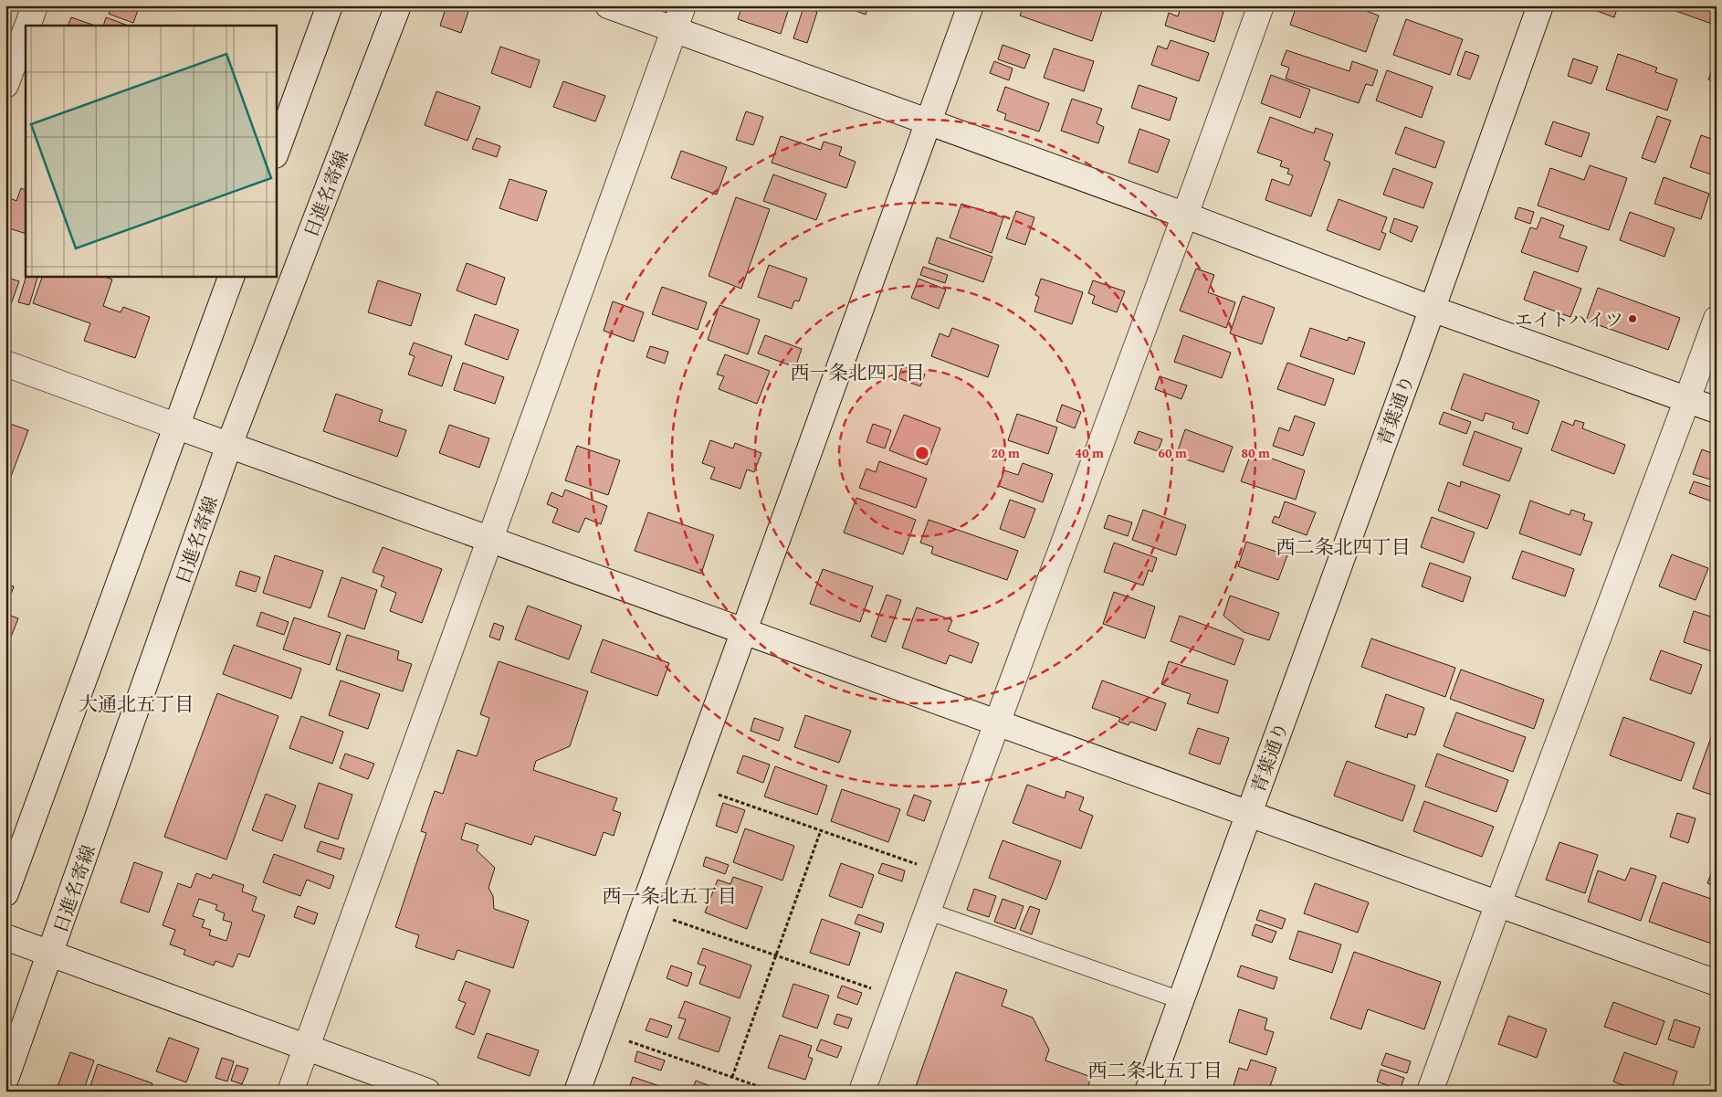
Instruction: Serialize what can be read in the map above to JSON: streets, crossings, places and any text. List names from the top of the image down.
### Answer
{
  "streets": {
    "street": ["日進名寄線", "青葉通り"]
  },
  "districts": [
    "西一条北四丁目",
    "西二条北四丁目",
    "大通北五丁目",
    "西一条北五丁目",
    "西二条北五丁目"
  ],
  "places": ["エイトハイツ"],
  "rings": [
    "20 m",
    "40 m",
    "60 m",
    "80 m"
  ]
}
